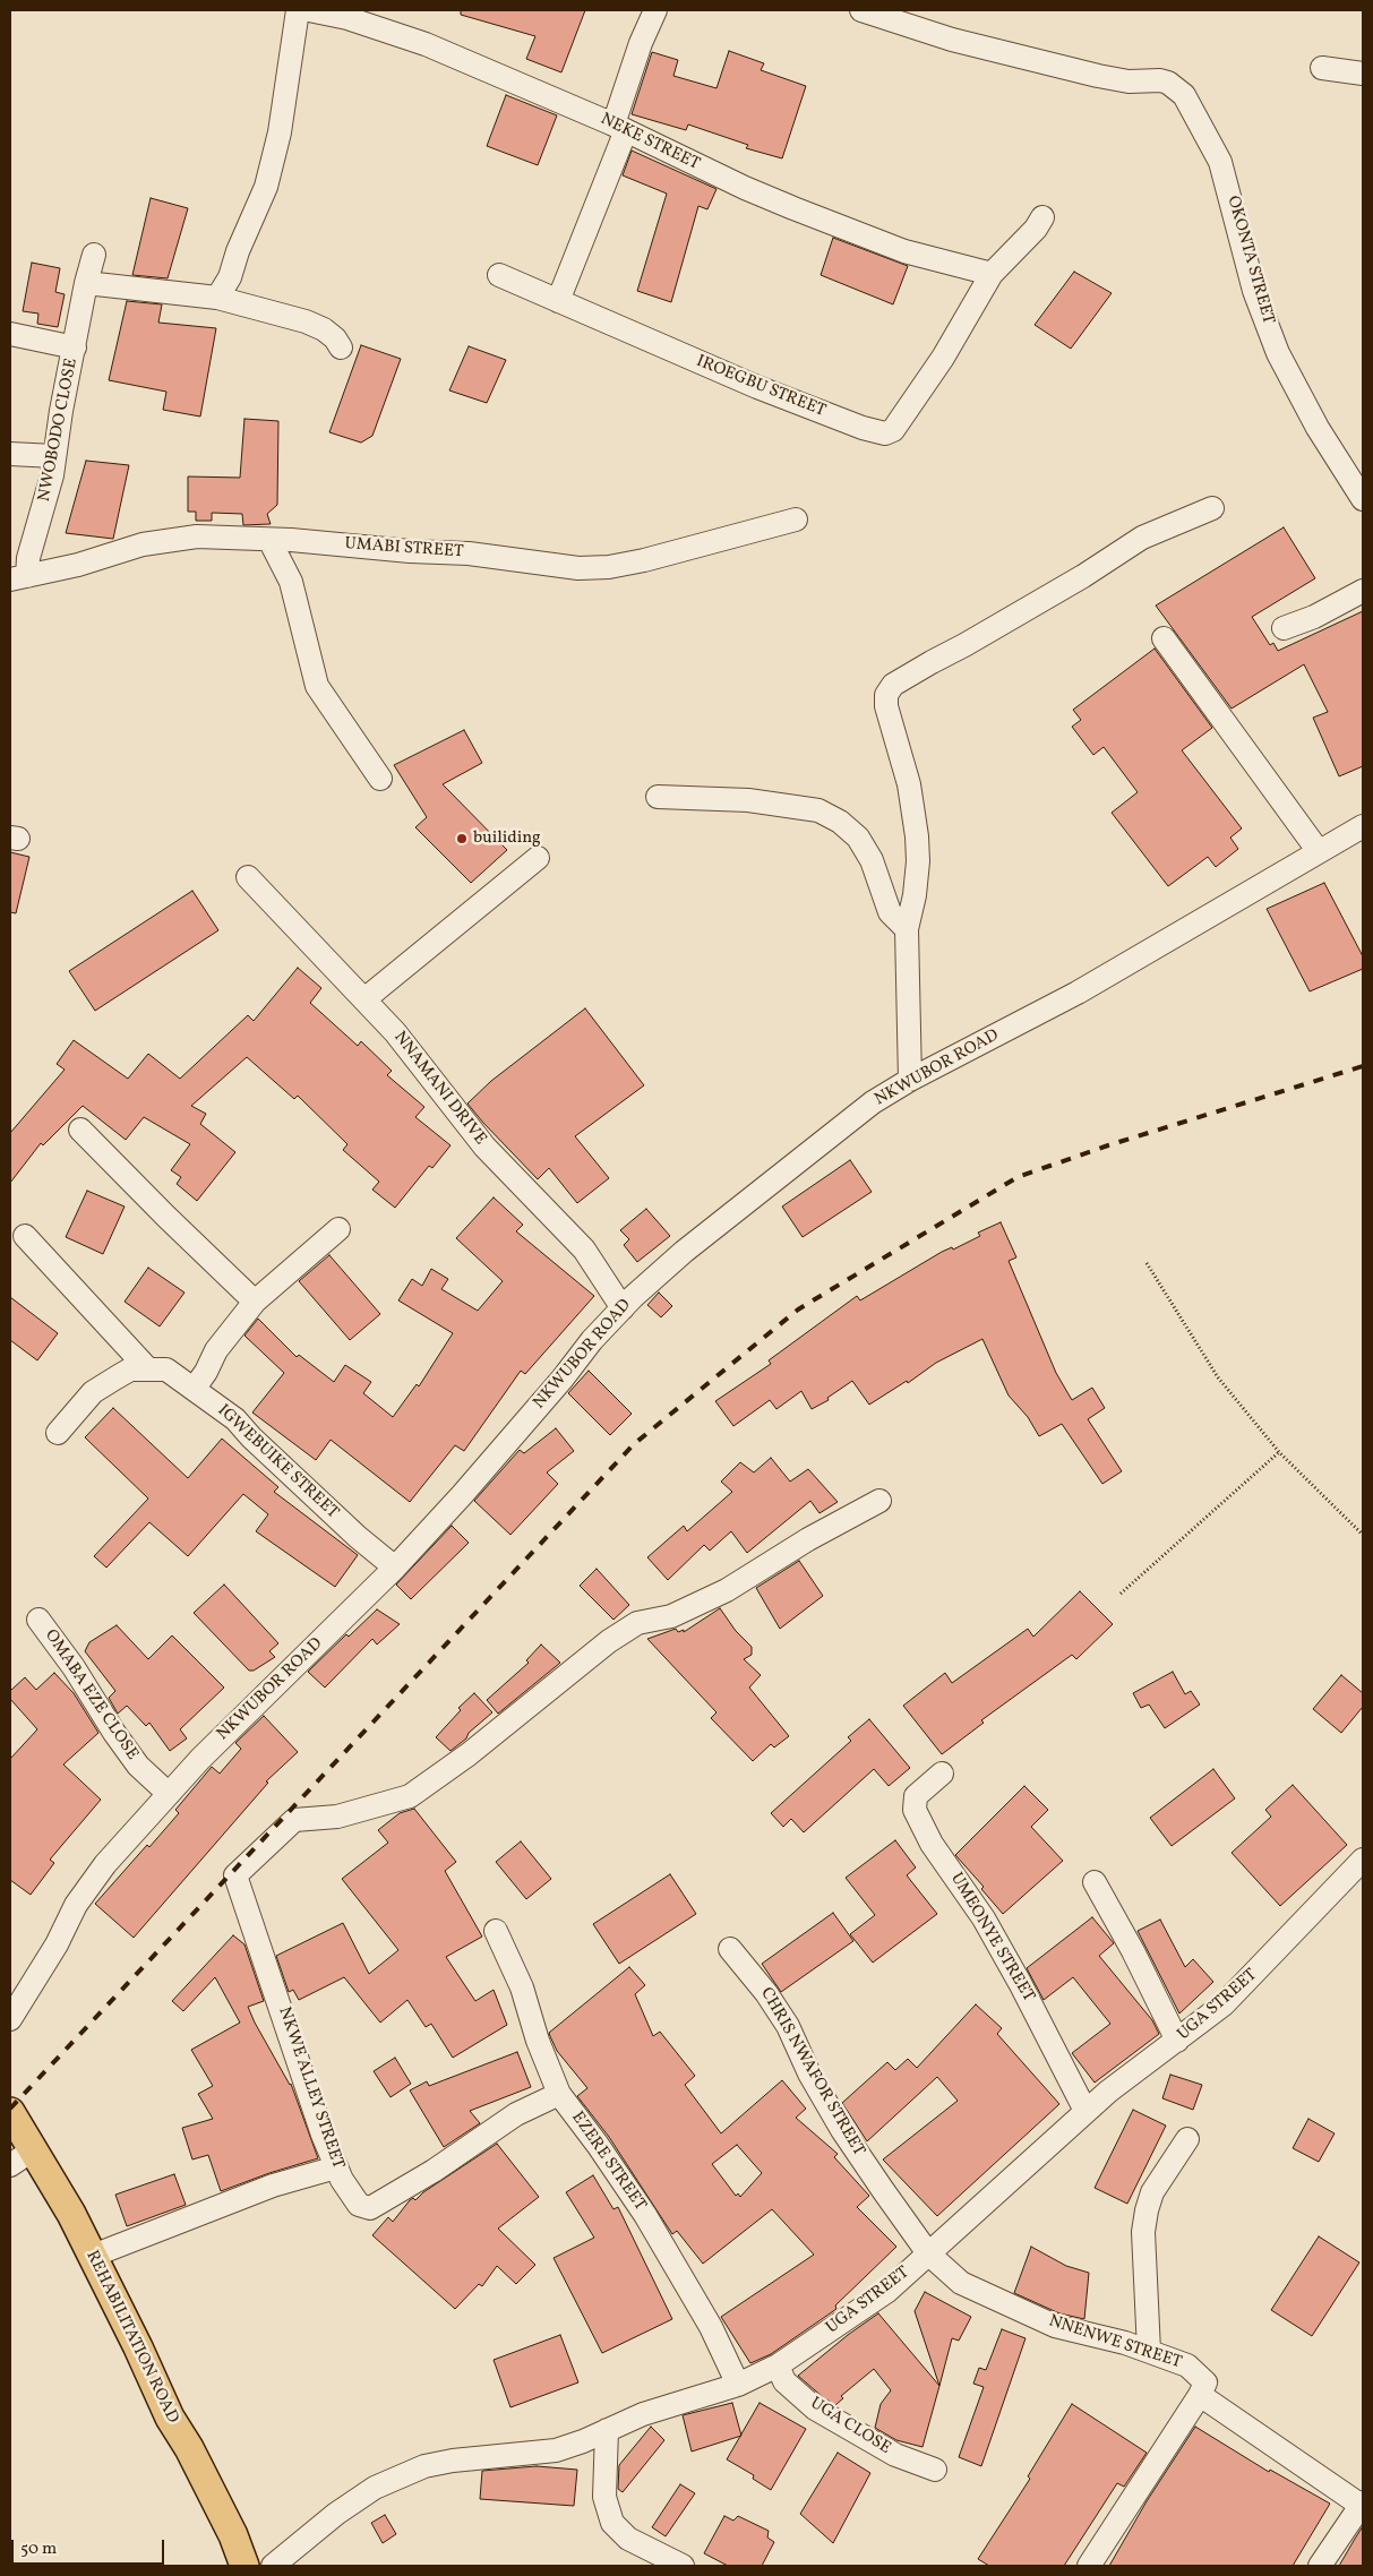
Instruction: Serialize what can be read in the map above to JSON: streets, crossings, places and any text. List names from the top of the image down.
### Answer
{
  "streets": {
    "main road": ["REHABILITATION ROAD"],
    "street": [
      "NEKE STREET",
      "OKONTA STREET",
      "IROEGBU STREET",
      "NWOBODO CLOSE",
      "UMABI STREET",
      "NKWUBOR ROAD",
      "NNAMANI DRIVE",
      "IGWEBUIKE STREET",
      "OMABA EZE CLOSE",
      "UMEONYE STREET",
      "UGA STREET",
      "CHRIS NWAFOR STREET",
      "NKWE ALLEY STREET",
      "EZERE STREET",
      "NNENWE STREET",
      "UGA CLOSE"
    ]
  },
  "crossings": [
    ["NEKE STREET", "IROEGBU STREET"],
    ["NWOBODO CLOSE", "UMABI STREET"],
    ["NKWUBOR ROAD", "NNAMANI DRIVE"],
    ["NKWUBOR ROAD", "IGWEBUIKE STREET"],
    ["NKWUBOR ROAD", "OMABA EZE CLOSE"],
    ["UMEONYE STREET", "UGA STREET"],
    ["UGA STREET", "CHRIS NWAFOR STREET"],
    ["UGA STREET", "EZERE STREET"],
    ["UGA STREET", "NNENWE STREET"],
    ["UGA STREET", "UGA CLOSE"],
    ["CHRIS NWAFOR STREET", "NNENWE STREET"],
    ["NKWE ALLEY STREET", "EZERE STREET"]
  ],
  "places": ["builiding"],
  "scale_bar": "50 m"
}
